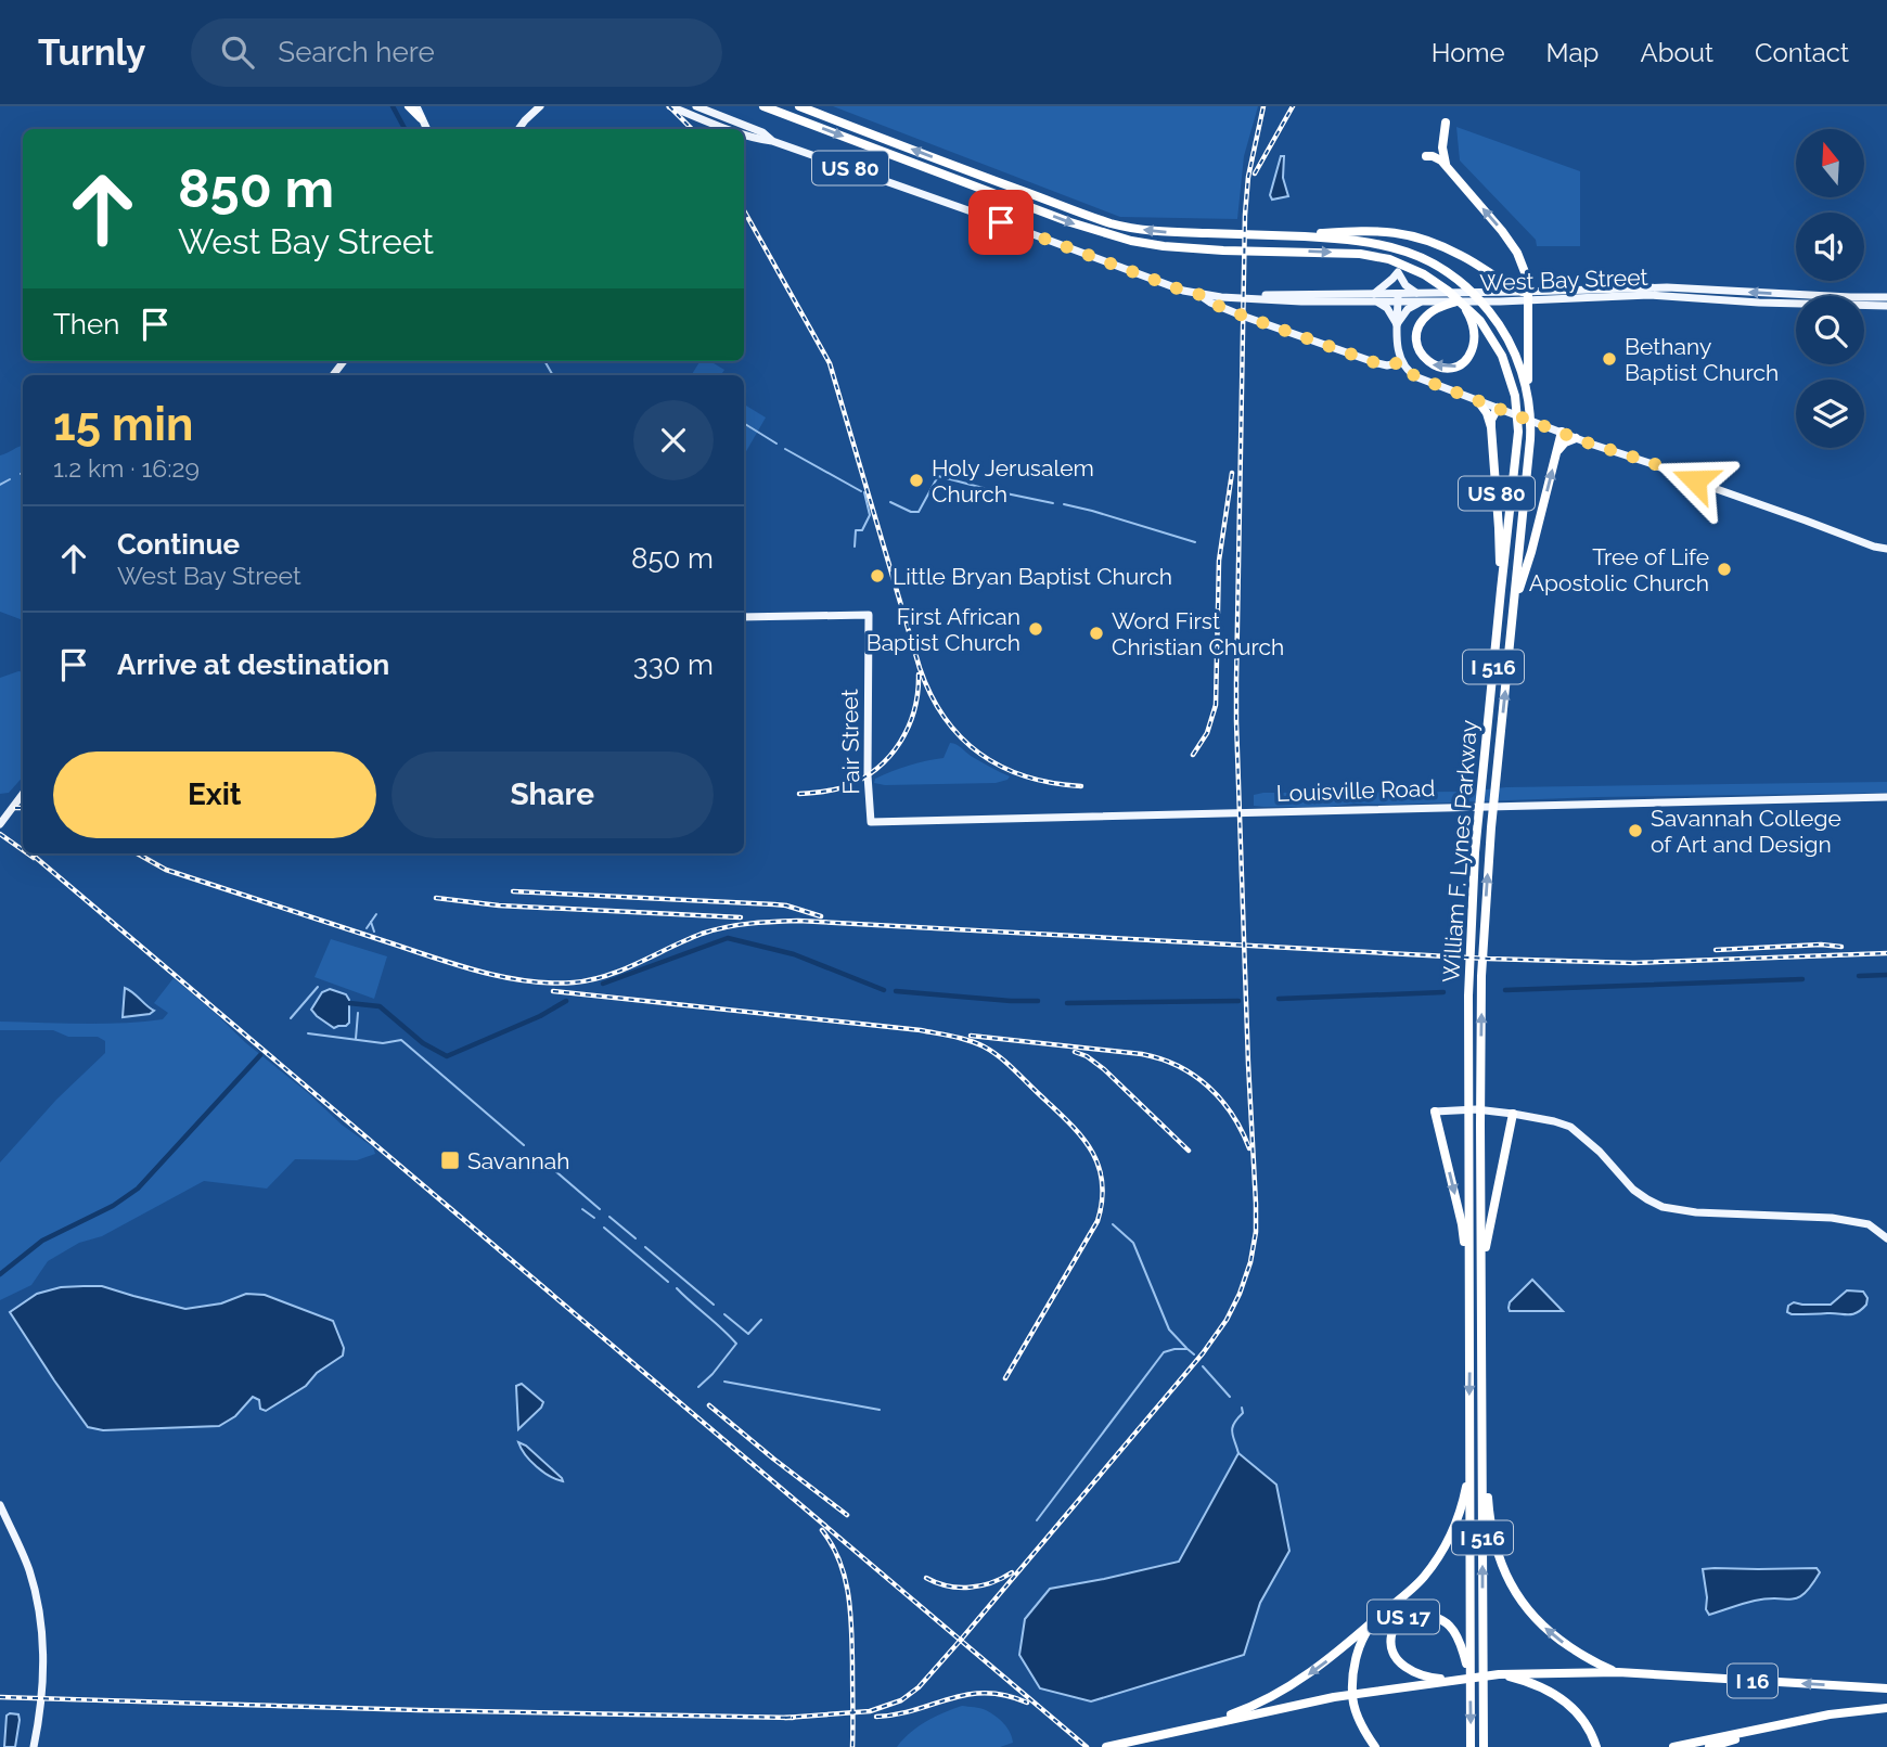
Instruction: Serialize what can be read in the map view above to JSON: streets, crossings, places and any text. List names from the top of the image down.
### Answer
{
  "streets": {
    "highway": [
      "US 80",
      "I 516",
      "William F. Lynes Parkway",
      "US 17",
      "I 16"
    ],
    "main road": ["West Bay Street", "Fair Street", "Louisville Road"]
  },
  "crossings": [
    ["US 80", "William F. Lynes Parkway"],
    ["West Bay Street", "William F. Lynes Parkway"],
    ["Fair Street", "Louisville Road"],
    ["William F. Lynes Parkway", "US 17"],
    ["US 17", "I 16"]
  ],
  "places": {
    "other": [
      "Bethany Baptist Church",
      "Holy Jerusalem Church",
      "Tree of Life Apostolic Church",
      "Little Bryan Baptist Church",
      "First African Baptist Church",
      "Word First Christian Church",
      "Savannah College of Art and Design"
    ],
    "transit": ["Savannah"]
  },
  "north": "top",
  "page": {
    "header": "Turnly",
    "search": "Search here",
    "nav": [
      "Home",
      "Map",
      "About",
      "Contact"
    ],
    "turn": ["850 m", "West Bay Street"],
    "then": "Then",
    "heading": ["15 min", "1.2 km · 16:29"],
    "list": [
      {
        "name": "Continue",
        "note": "West Bay Street",
        "value": "850 m"
      },
      {
        "name": "Arrive at destination",
        "value": "330 m"
      }
    ],
    "buttons": ["Exit", "Share"]
  }
}
